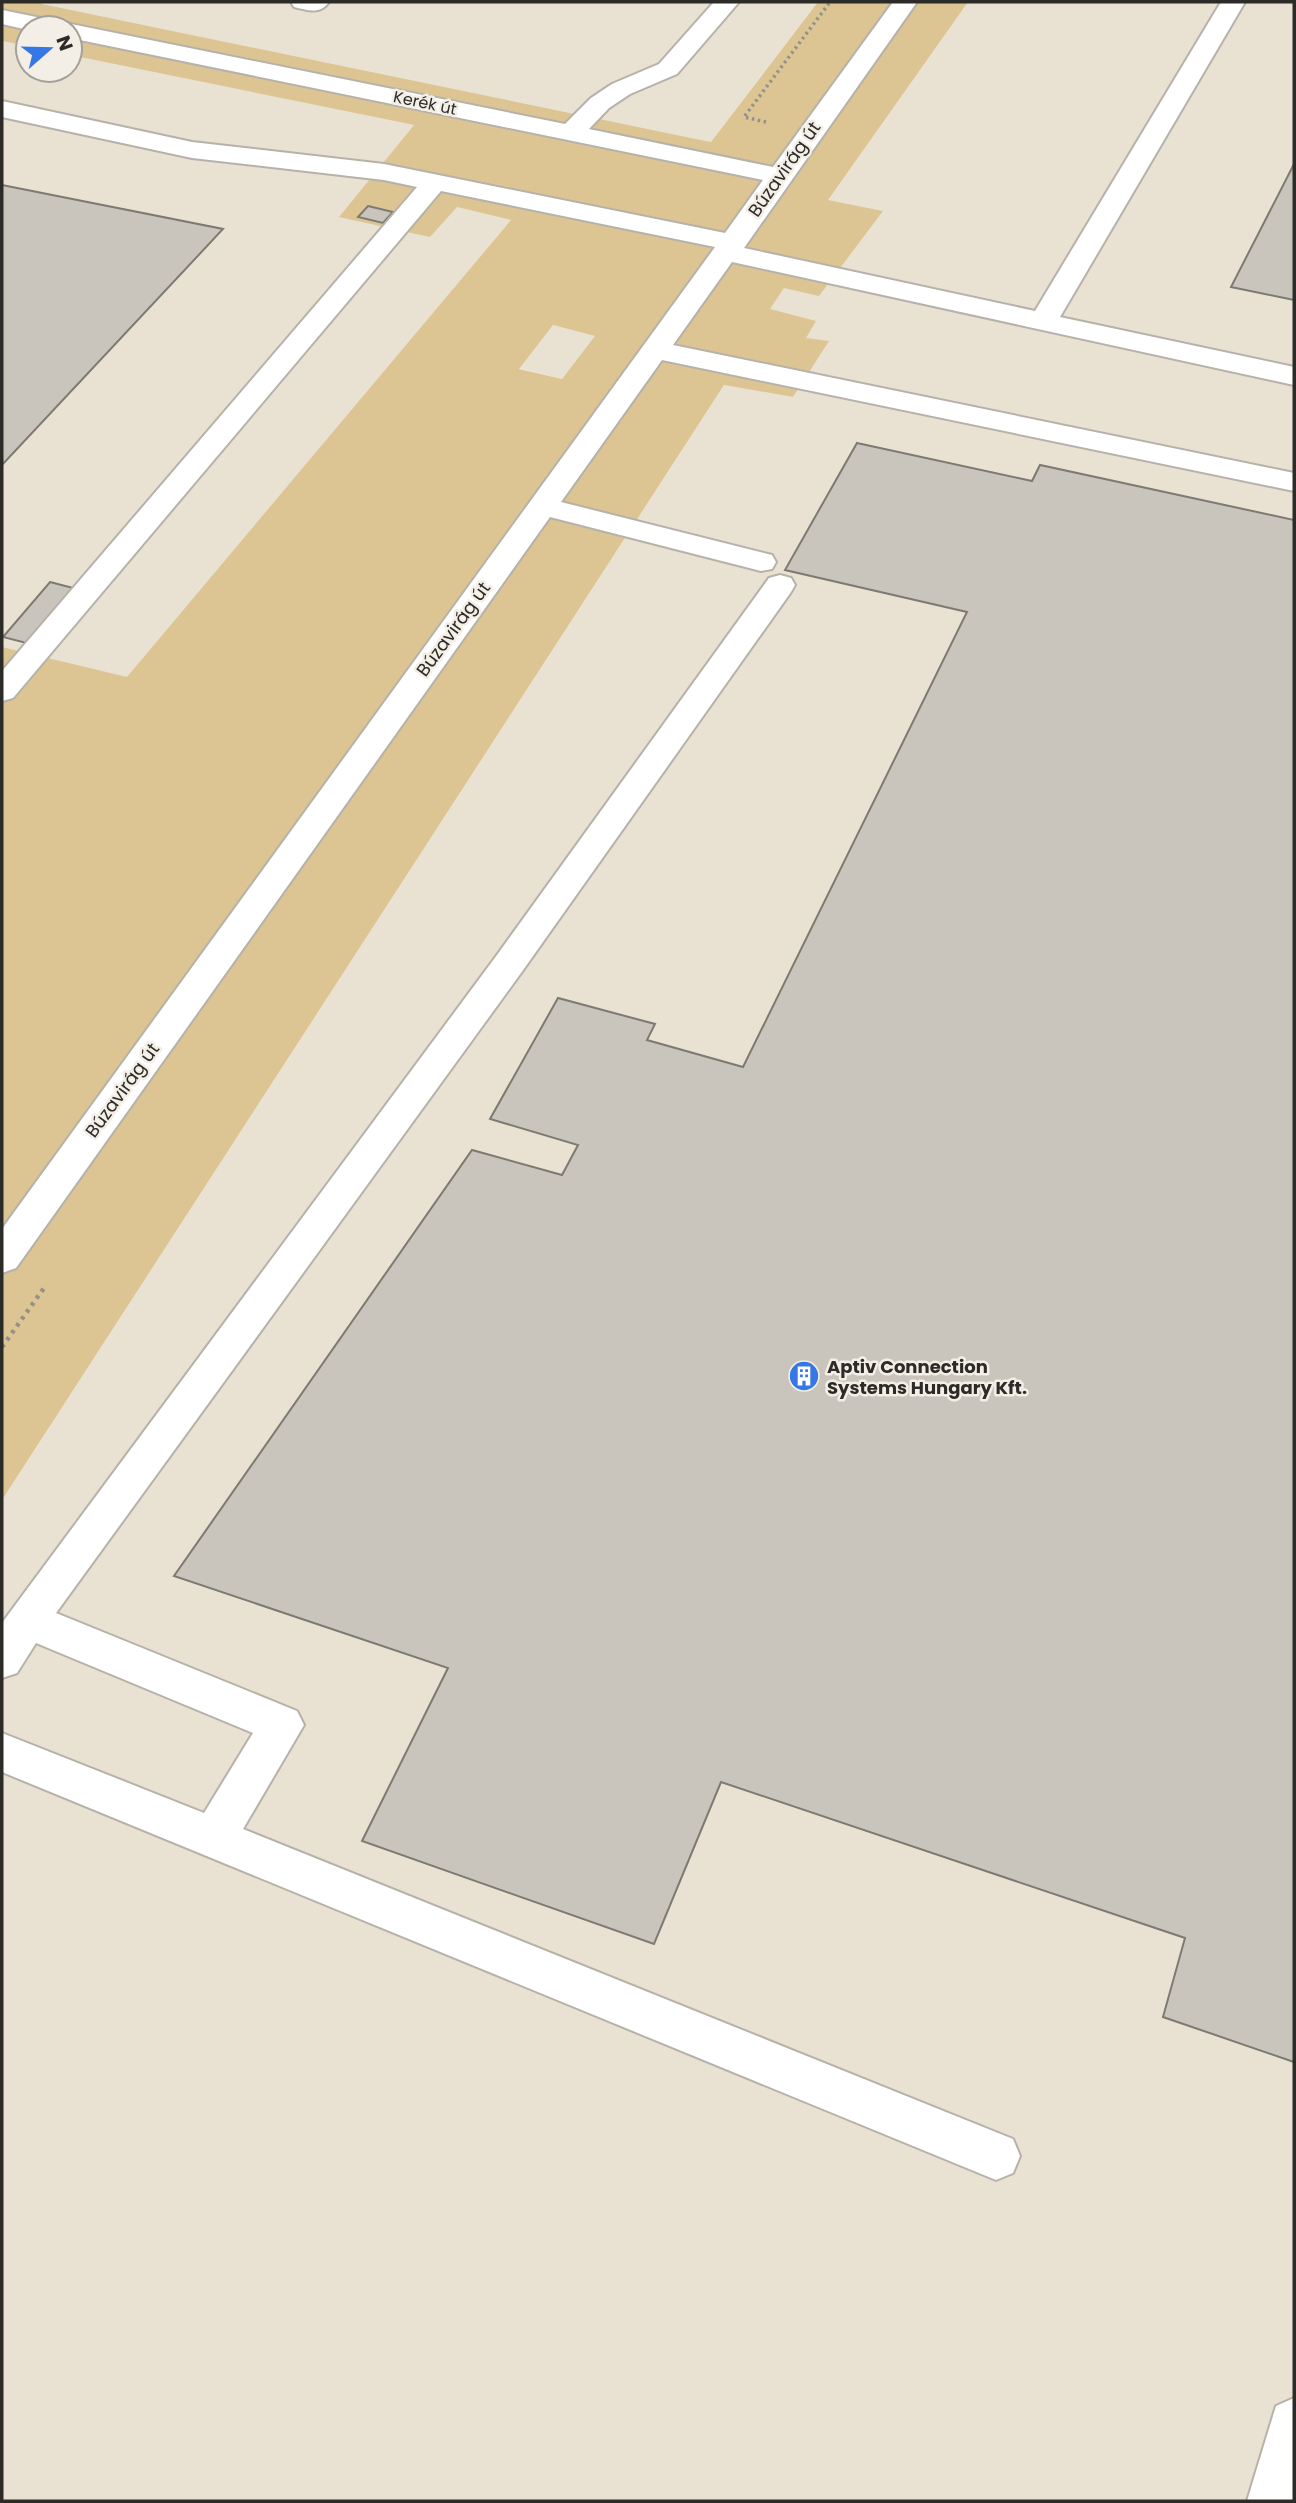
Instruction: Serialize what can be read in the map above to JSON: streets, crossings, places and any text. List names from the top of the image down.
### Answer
{
  "streets": {
    "street": ["Kerék út", "Búzavirág út"]
  },
  "crossings": [
    ["Kerék út", "Búzavirág út"]
  ],
  "places": {
    "building": ["Aptiv Connection Systems Hungary Kft."]
  },
  "north": "right"
}
